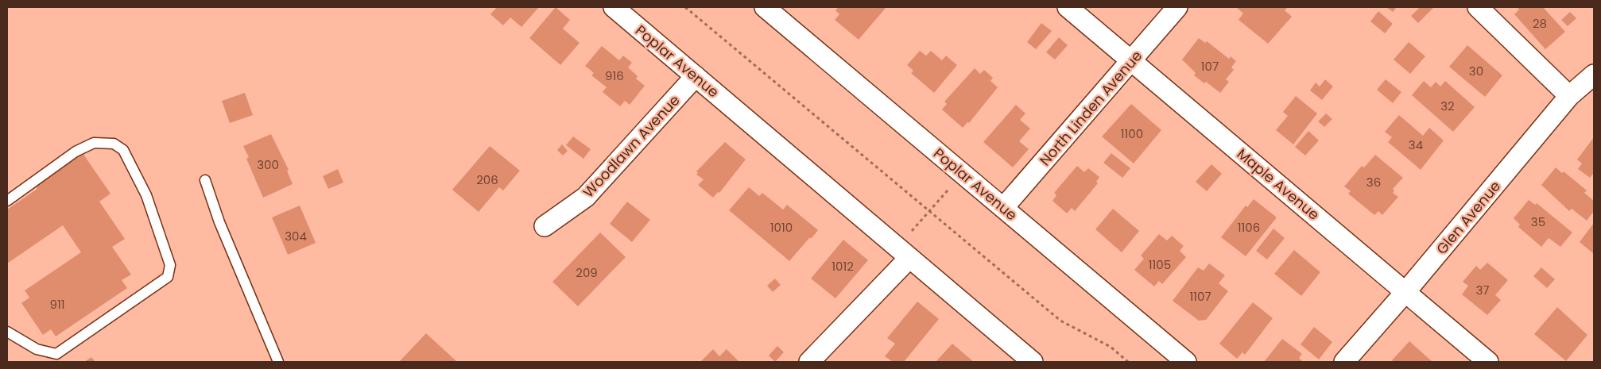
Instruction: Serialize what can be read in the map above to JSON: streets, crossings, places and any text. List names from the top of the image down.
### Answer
{
  "streets": {
    "street": [
      "Poplar Avenue",
      "North Linden Avenue",
      "Woodlawn Avenue",
      "Maple Avenue",
      "Glen Avenue"
    ]
  },
  "crossings": [
    ["Poplar Avenue", "North Linden Avenue"],
    ["Poplar Avenue", "Woodlawn Avenue"],
    ["North Linden Avenue", "Maple Avenue"],
    ["Maple Avenue", "Glen Avenue"]
  ],
  "house_numbers": [
    "28",
    "107",
    "30",
    "916",
    "32",
    "1100",
    "34",
    "300",
    "206",
    "36",
    "35",
    "1010",
    "1106",
    "304",
    "1105",
    "1012",
    "209",
    "37",
    "1107",
    "911"
  ]
}
